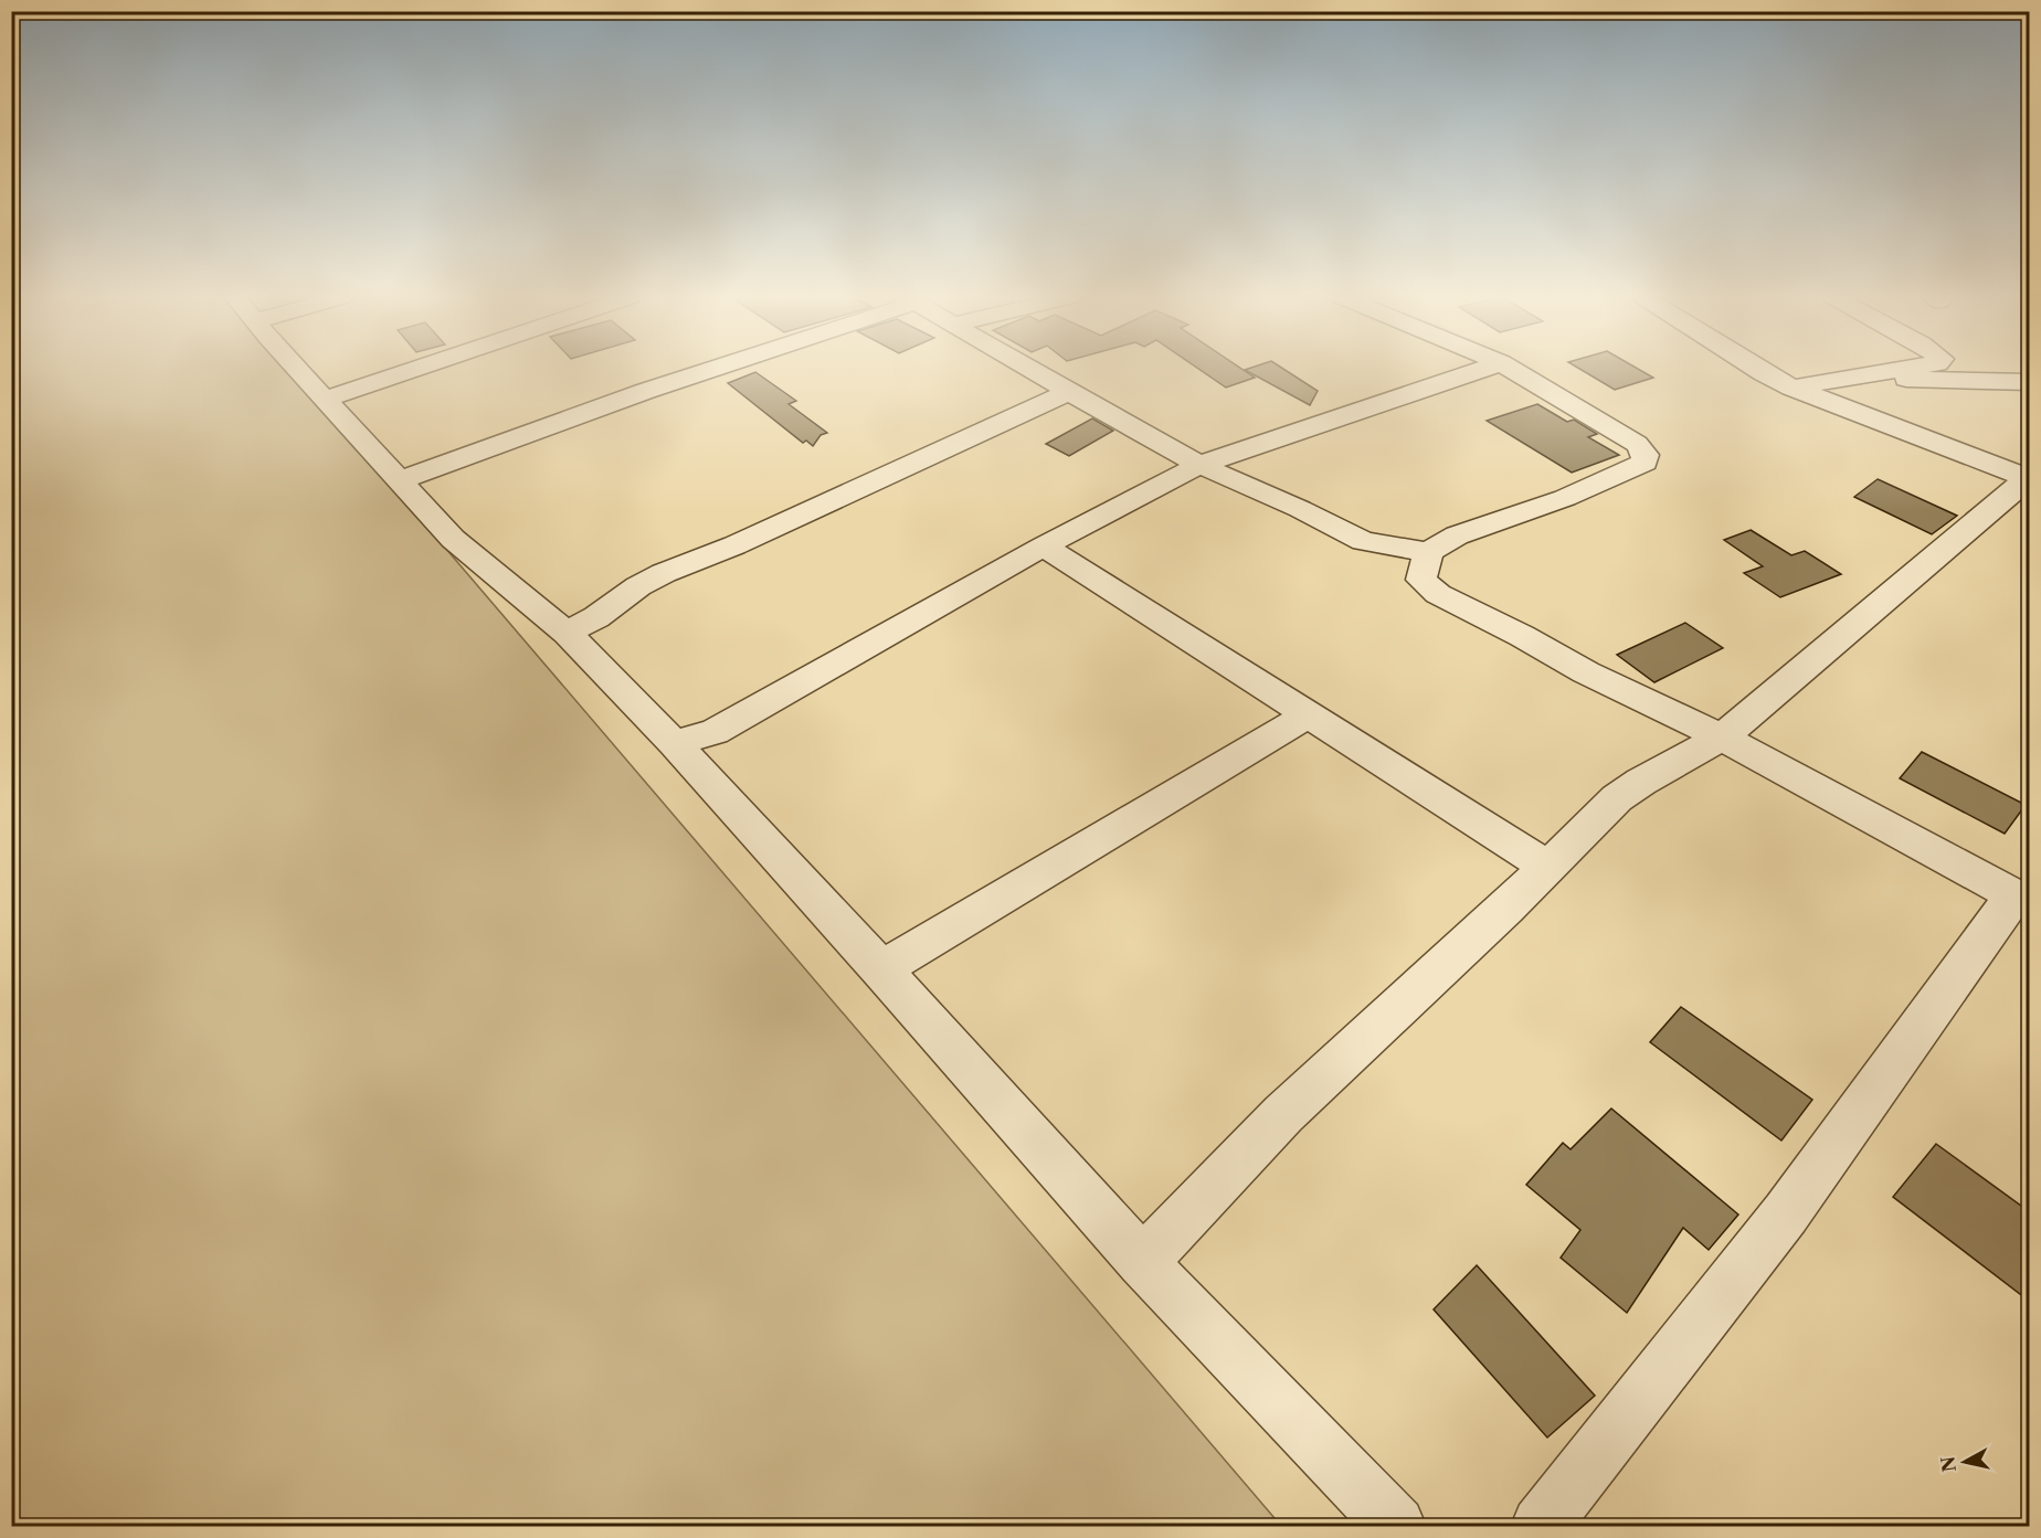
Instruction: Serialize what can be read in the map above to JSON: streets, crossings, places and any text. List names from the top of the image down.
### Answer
{
  "north": "left"
}
